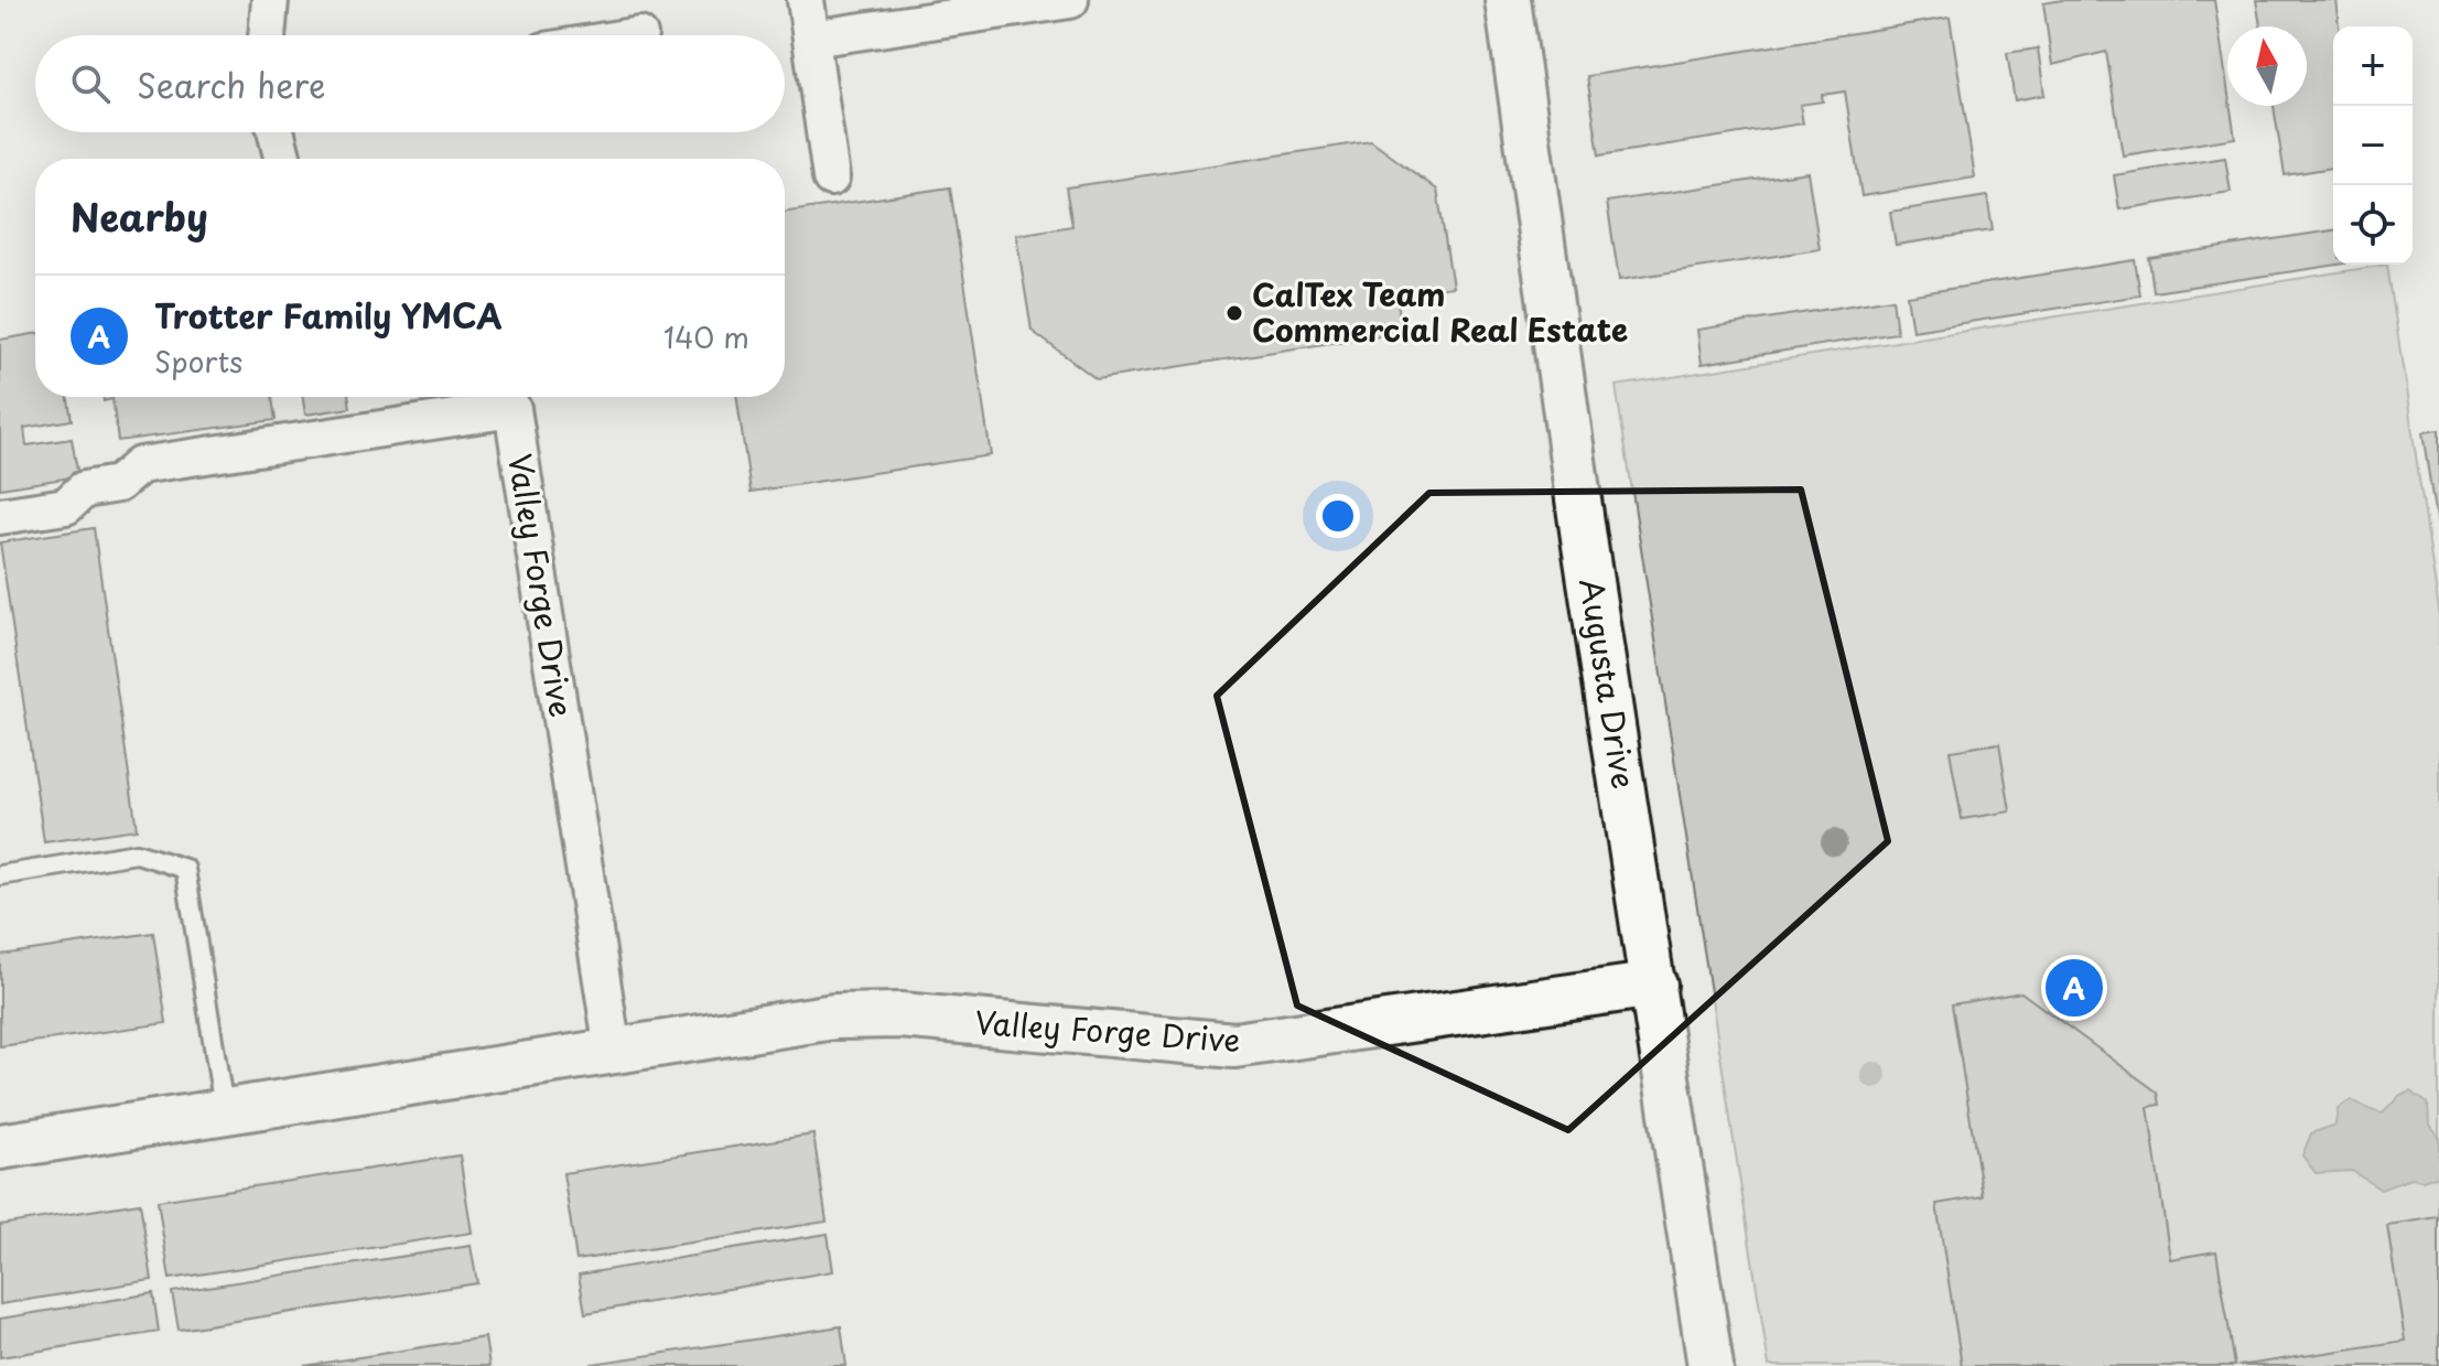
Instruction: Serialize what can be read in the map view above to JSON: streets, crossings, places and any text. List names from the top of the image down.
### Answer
{
  "streets": {
    "street": ["Valley Forge Drive", "Augusta Drive"]
  },
  "crossings": [
    ["Valley Forge Drive", "Augusta Drive"]
  ],
  "places": ["CalTex Team Commercial Real Estate"],
  "north": "top",
  "page": {
    "map_buttons": ["+", "−"],
    "search": "Search here",
    "heading": "Nearby",
    "list": [
      {
        "mark": "A",
        "name": "Trotter Family YMCA",
        "note": "Sports",
        "value": "140 m"
      }
    ],
    "pins": "A"
  }
}
